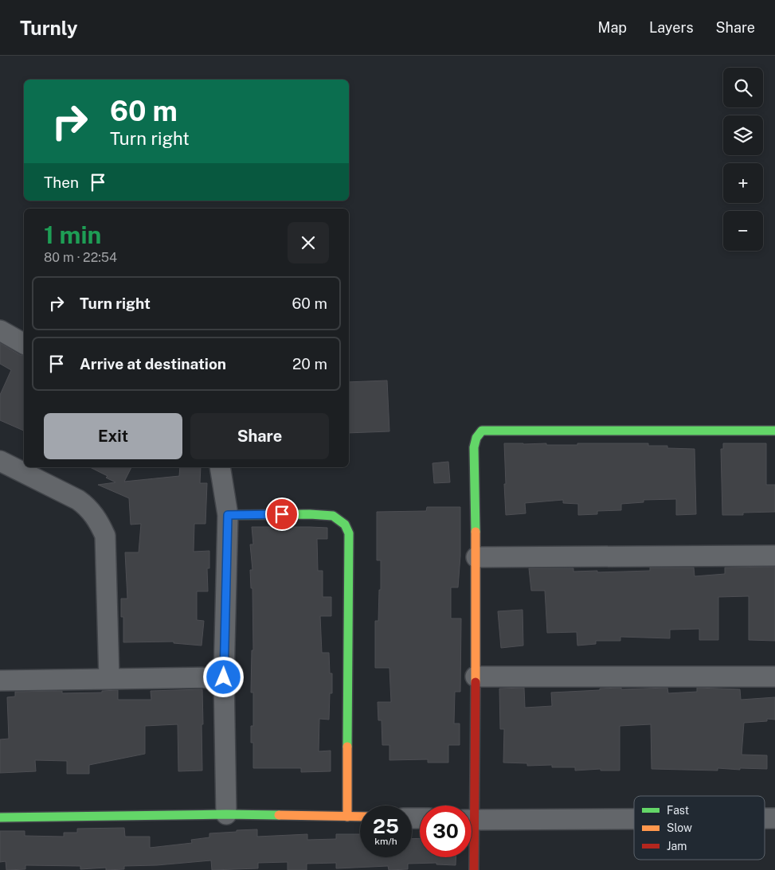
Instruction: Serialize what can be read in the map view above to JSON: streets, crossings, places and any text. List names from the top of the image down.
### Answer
{
  "legend": ["Fast", "Slow", "Jam"],
  "page": {
    "header": "Turnly",
    "nav": ["Map", "Layers", "Share"],
    "map_buttons": ["+", "−"],
    "turn": ["60 m", "Turn right"],
    "then": "Then",
    "heading": ["1 min", "80 m · 22:54"],
    "list": [
      {
        "name": "Turn right",
        "value": "60 m"
      },
      {
        "name": "Arrive at destination",
        "value": "20 m"
      }
    ],
    "buttons": ["Exit", "Share"],
    "speed": "25 km/h",
    "limit": "30"
  }
}
